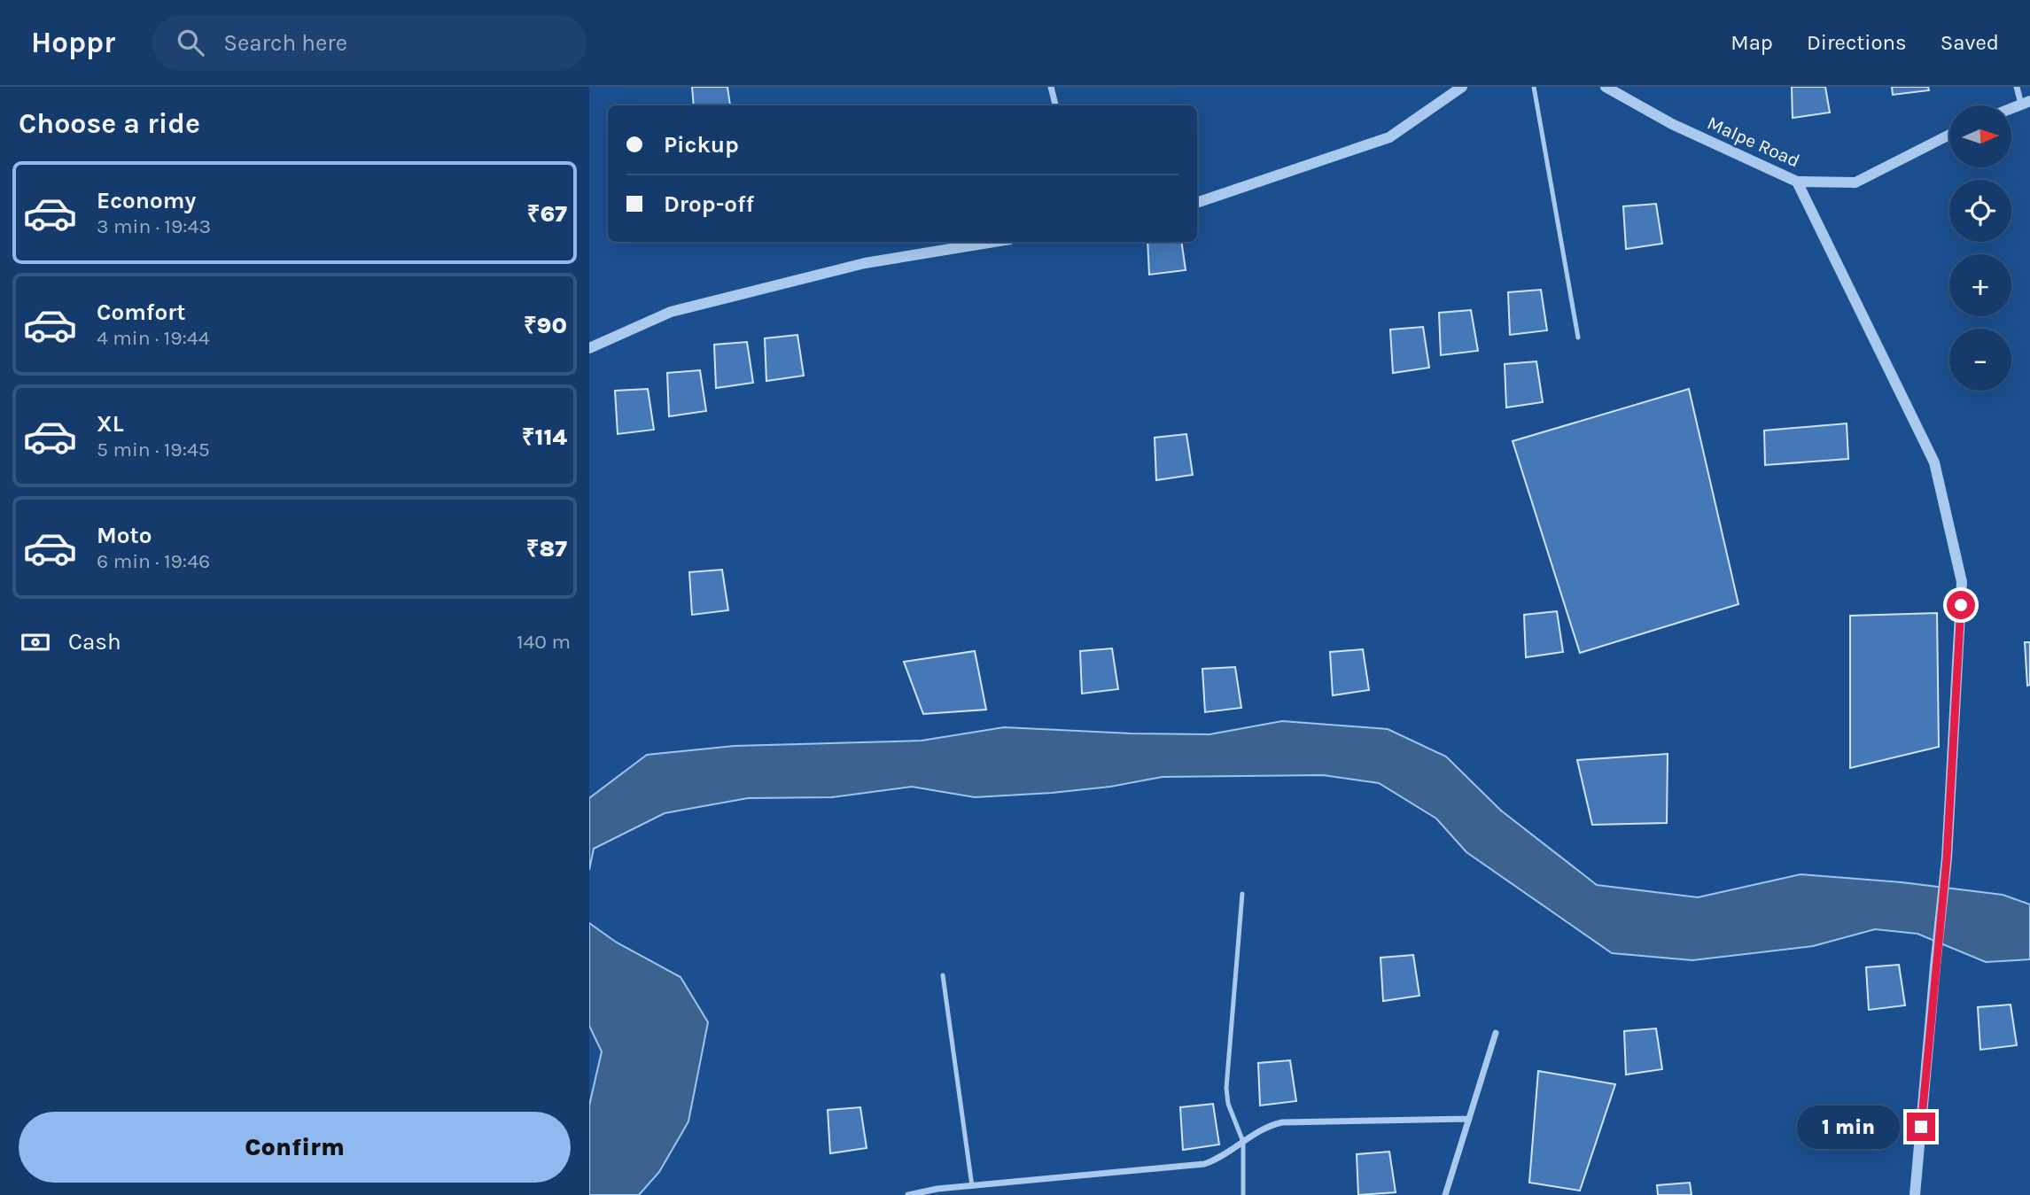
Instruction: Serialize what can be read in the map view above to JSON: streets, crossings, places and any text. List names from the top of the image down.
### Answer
{
  "streets": {
    "street": ["Malpe Road"]
  },
  "north": "right",
  "page": {
    "header": "Hoppr",
    "search": "Search here",
    "nav": ["Map", "Directions", "Saved"],
    "heading": "Choose a ride",
    "map_buttons": ["+", "−"],
    "banner": ["Pickup", "Drop-off"],
    "list": [
      {
        "name": "Economy",
        "note": "3 min · 19:43",
        "value": "₹67"
      },
      {
        "name": "Comfort",
        "note": "4 min · 19:44",
        "value": "₹90"
      },
      {
        "name": "XL",
        "note": "5 min · 19:45",
        "value": "₹114"
      },
      {
        "name": "Moto",
        "note": "6 min · 19:46",
        "value": "₹87"
      }
    ],
    "pay": ["Cash", "140 m"],
    "buttons": "Confirm",
    "bubble": "1 min"
  }
}
